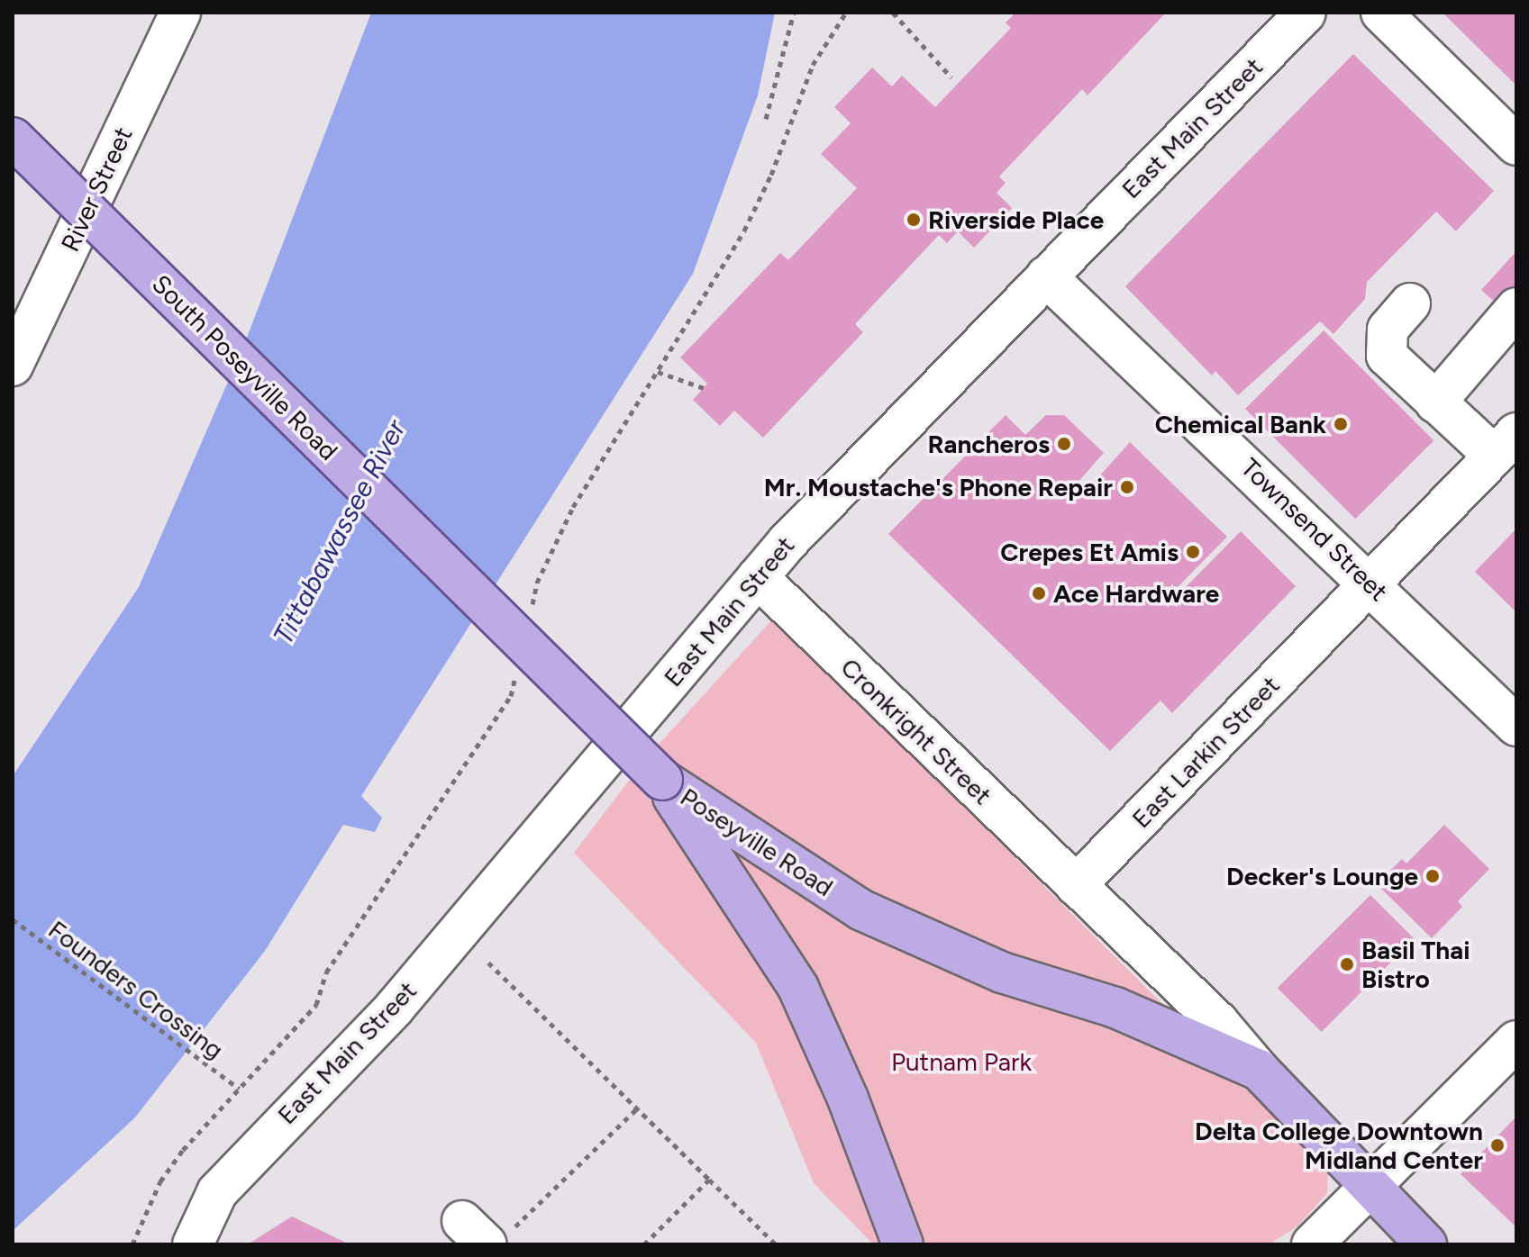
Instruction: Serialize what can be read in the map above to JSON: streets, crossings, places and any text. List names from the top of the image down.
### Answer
{
  "streets": {
    "main road": ["South Poseyville Road", "Poseyville Road"],
    "street": [
      "East Main Street",
      "River Street",
      "Townsend Street",
      "Cronkright Street",
      "East Larkin Street"
    ],
    "path": ["Founders Crossing"]
  },
  "crossings": [
    ["East Main Street", "Townsend Street"],
    ["East Main Street", "Cronkright Street"],
    ["South Poseyville Road", "Poseyville Road"],
    ["Townsend Street", "East Larkin Street"],
    ["Cronkright Street", "East Larkin Street"]
  ],
  "water": ["Tittabawassee River"],
  "parks": ["Putnam Park"],
  "places": [
    "Riverside Place",
    "Chemical Bank",
    "Rancheros",
    "Mr. Moustache's Phone Repair",
    "Crepes Et Amis",
    "Ace Hardware",
    "Decker's Lounge",
    "Basil Thai Bistro",
    "Delta College Downtown Midland Center"
  ]
}
